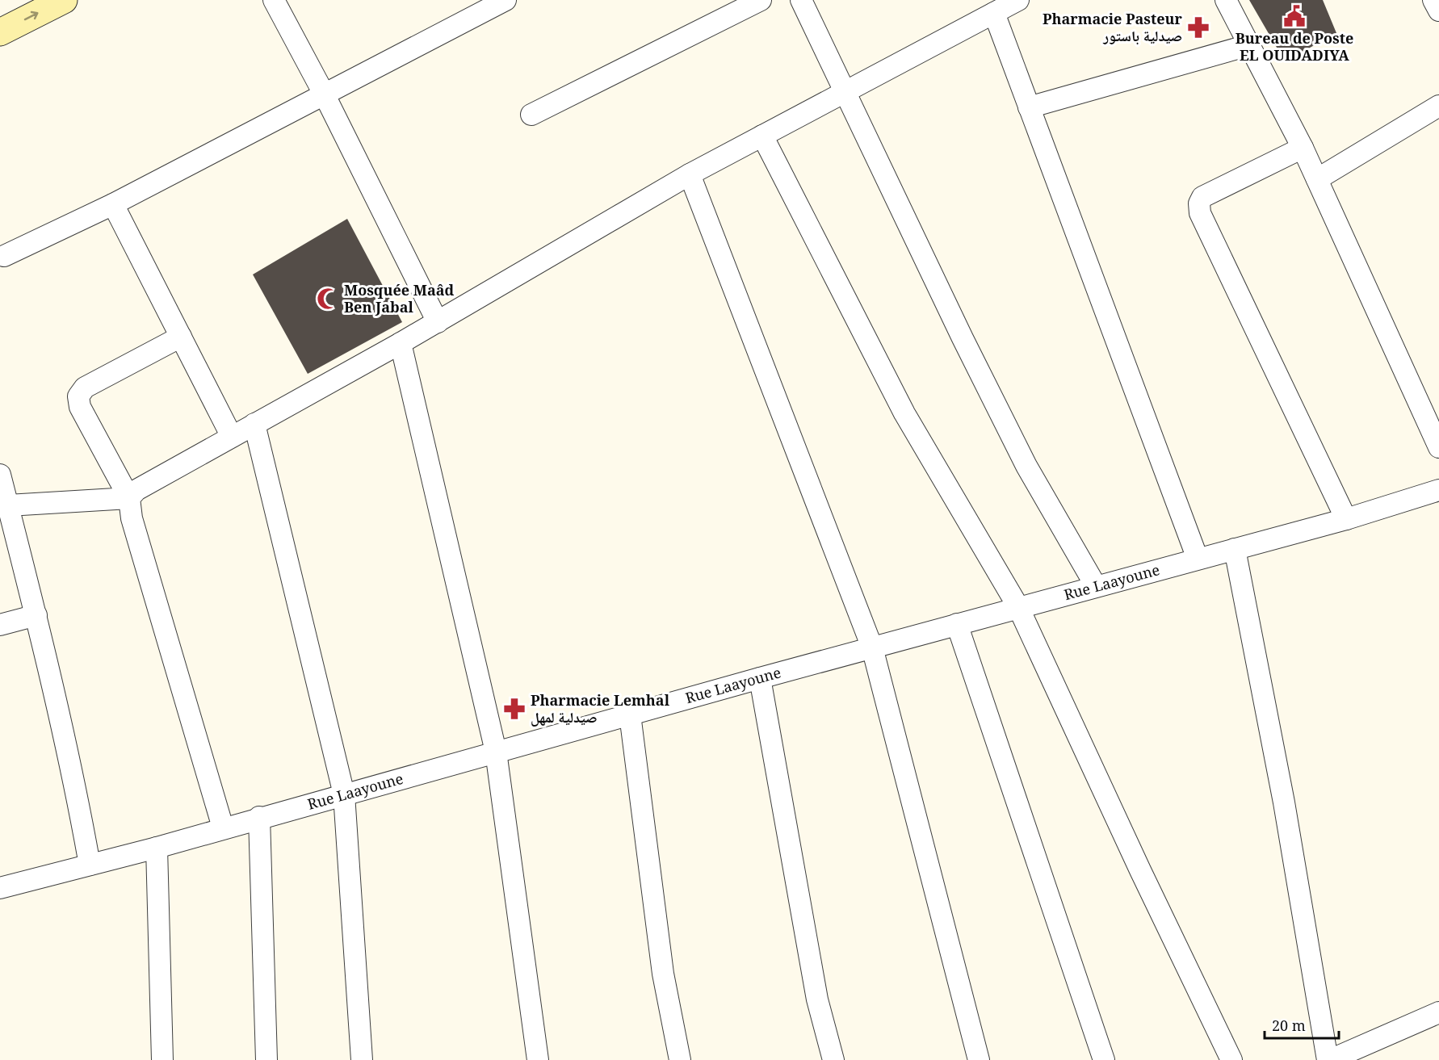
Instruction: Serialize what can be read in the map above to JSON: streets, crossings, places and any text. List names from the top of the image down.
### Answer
{
  "streets": {
    "street": ["Rue Laayoune"]
  },
  "places": {
    "public building": ["Bureau de Poste EL OUIDADIYA"],
    "pharmacy": ["Pharmacie Pasteur صيدلية باستور", "Pharmacie Lemhal صيدلية لمهل"],
    "mosque": ["Mosquée Maâd Ben Jabal"]
  },
  "scale_bar": "20 m"
}
